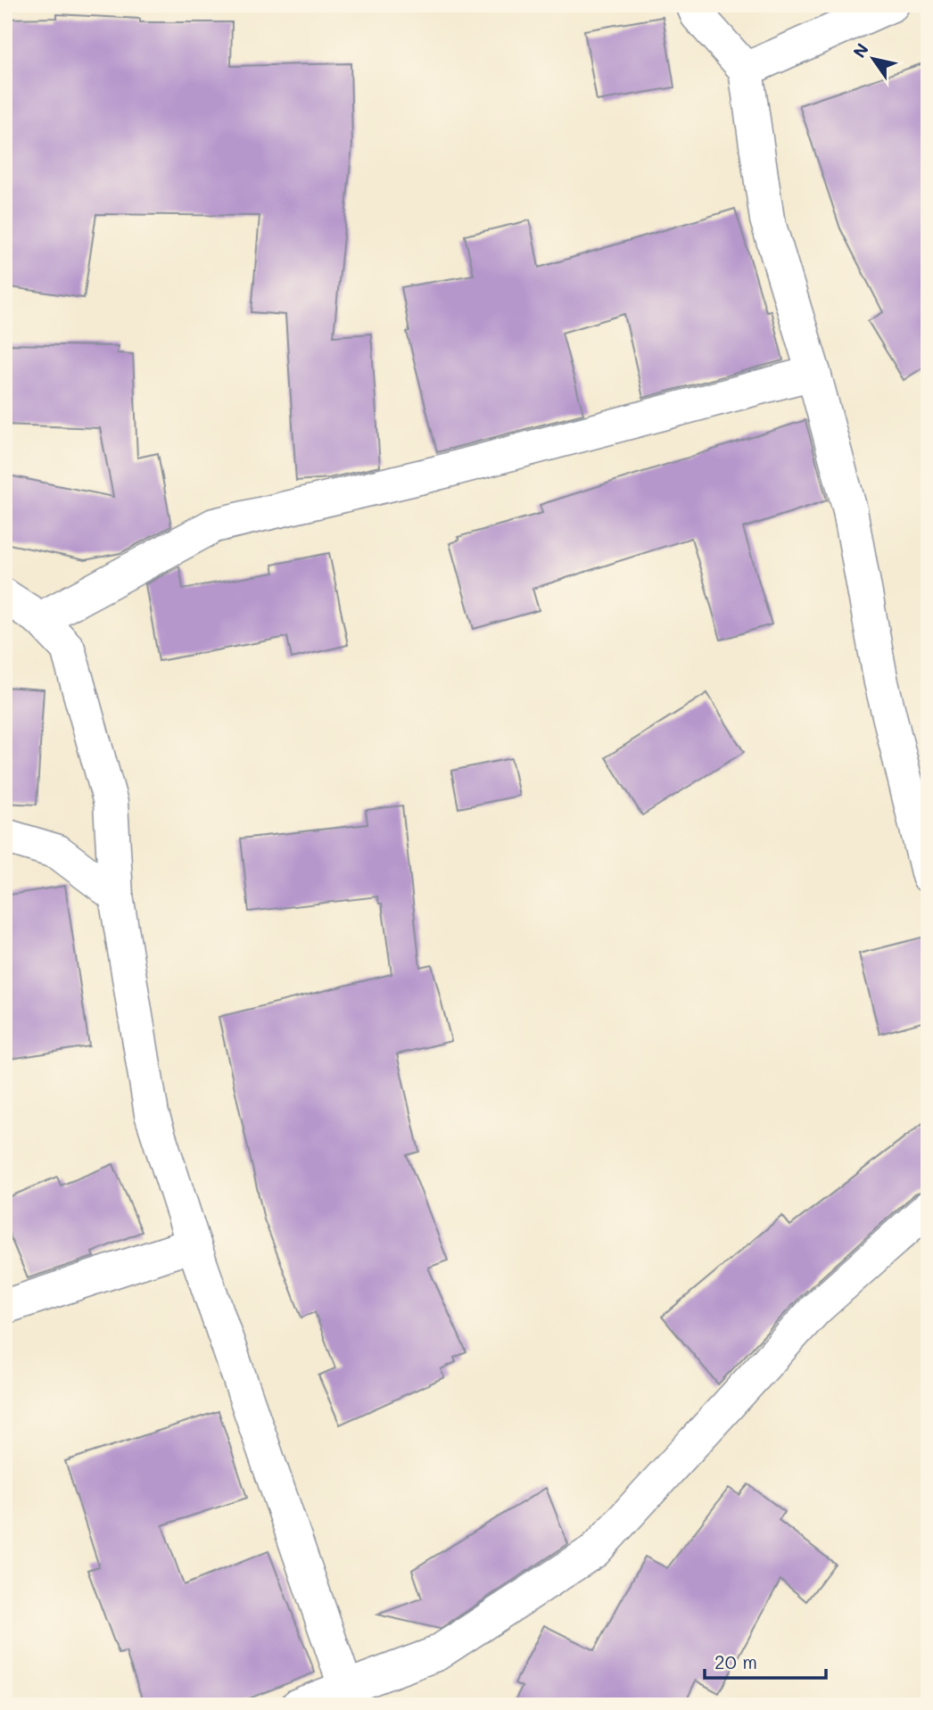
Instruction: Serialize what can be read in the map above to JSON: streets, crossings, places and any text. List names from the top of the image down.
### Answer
{
  "scale_bar": "20 m",
  "north": "top left"
}
